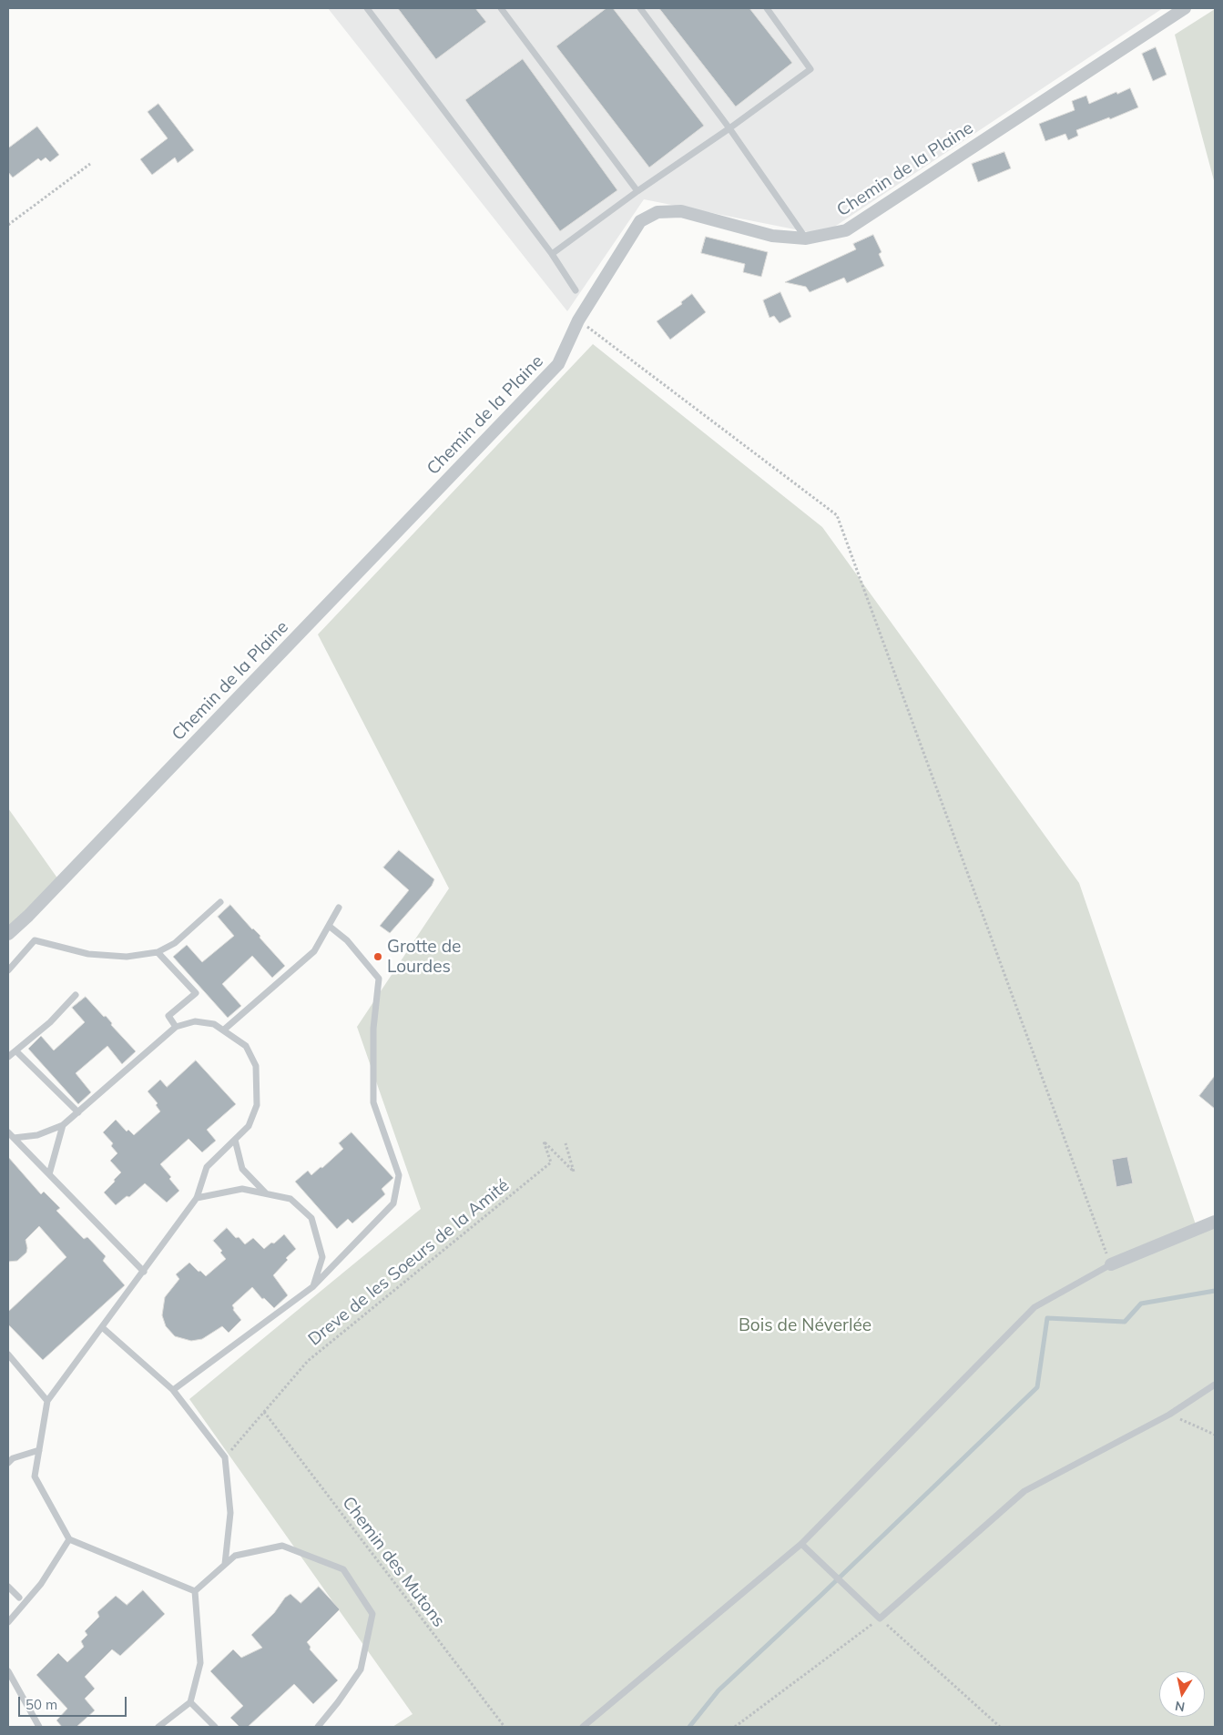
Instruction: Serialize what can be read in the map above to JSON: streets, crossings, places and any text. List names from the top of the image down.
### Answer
{
  "streets": {
    "street": ["Chemin de la Plaine"],
    "path": ["Dreve de les Soeurs de la Amité", "Chemin des Mutons"]
  },
  "crossings": [
    ["Dreve de les Soeurs de la Amité", "Chemin des Mutons"]
  ],
  "parks": ["Bois de Néverlée"],
  "places": ["Grotte de Lourdes"],
  "scale_bar": "50 m",
  "north": "bottom"
}
